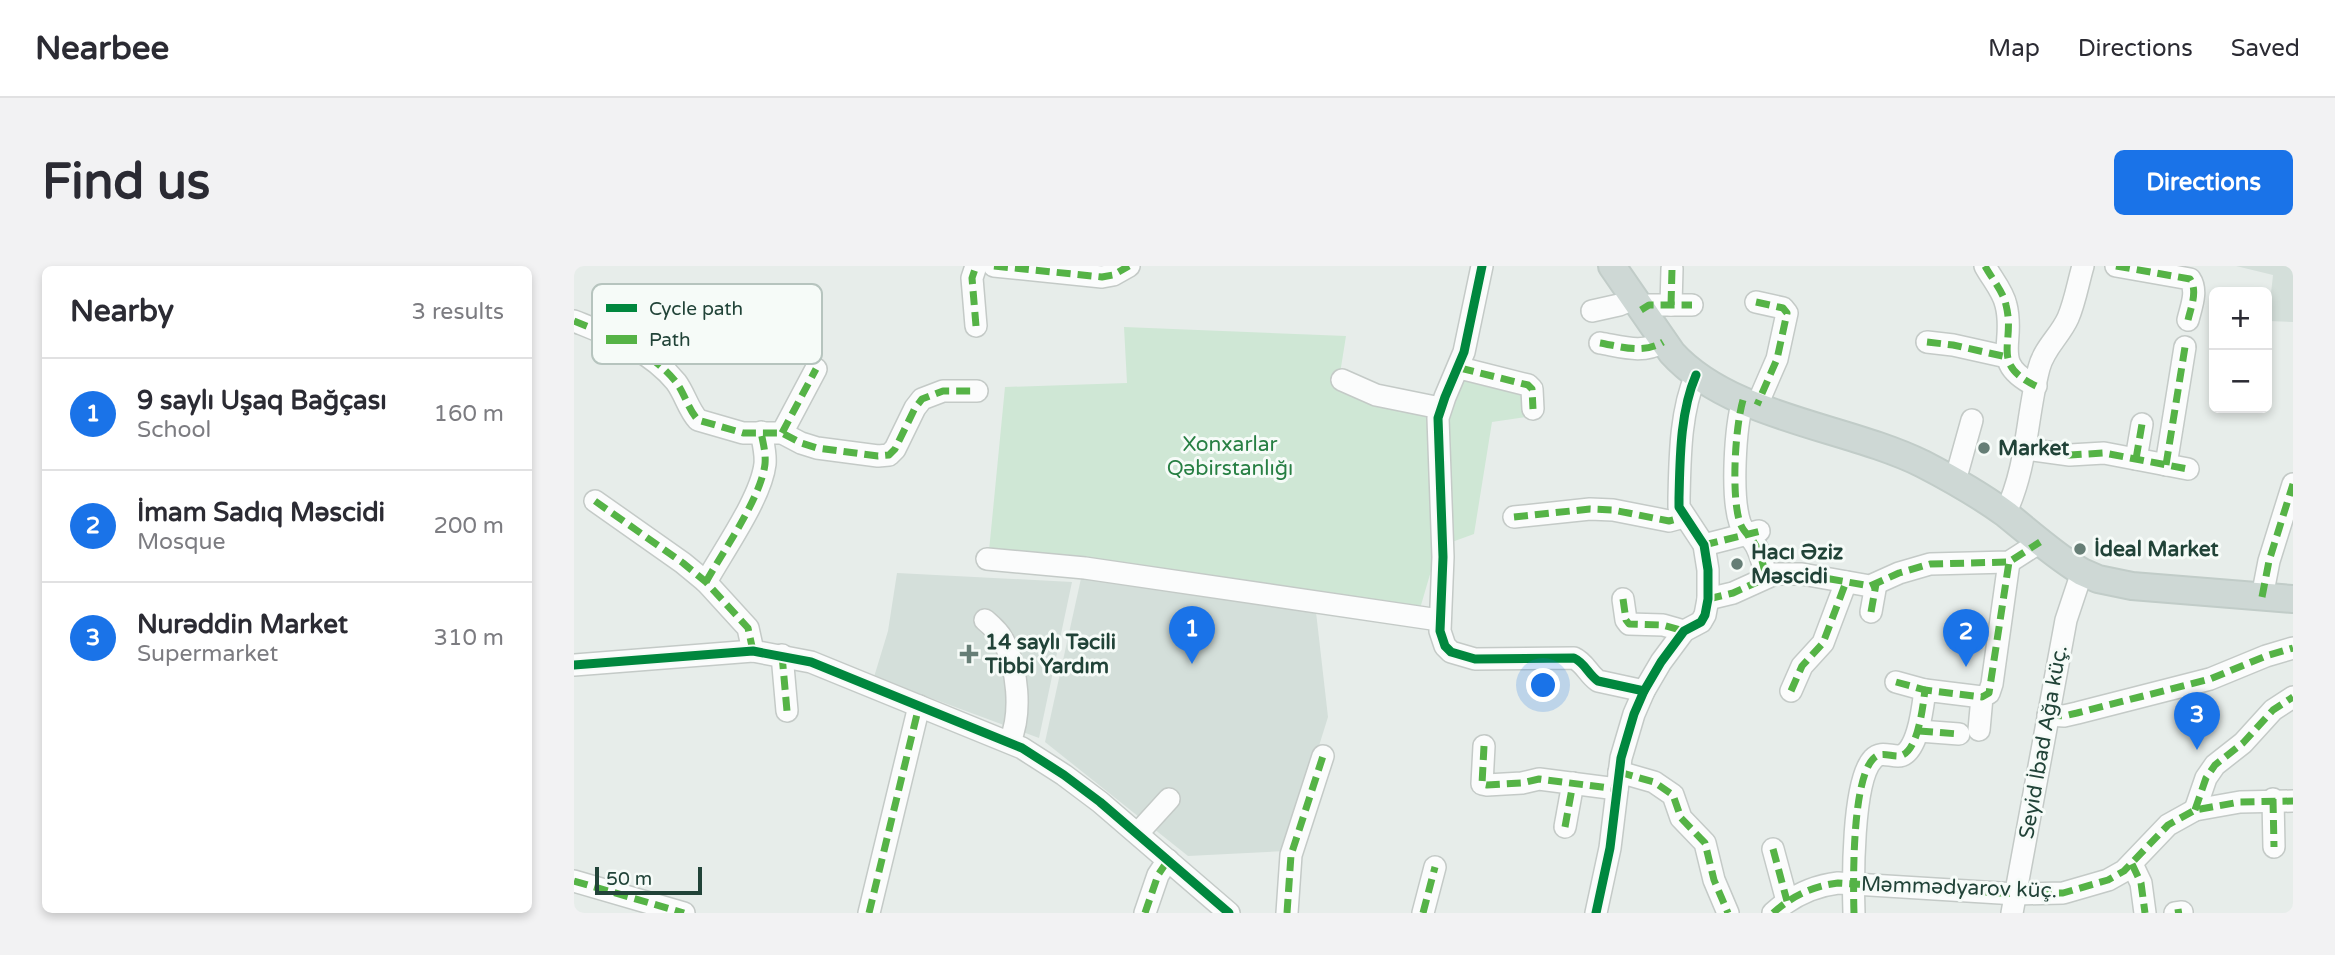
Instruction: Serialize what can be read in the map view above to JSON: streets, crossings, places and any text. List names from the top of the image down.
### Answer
{
  "streets": {
    "street": ["Seyid İbad Ağa küç.", "Məmmədyarov küç."]
  },
  "crossings": [
    ["Seyid İbad Ağa küç.", "Məmmədyarov küç."]
  ],
  "parks": ["Xonxarlar Qəbirstanlığı"],
  "places": {
    "other": ["Market", "İdeal Market", "Hacı Əziz Məscidi"],
    "health": ["14 saylı Təcili Tibbi Yardım"]
  },
  "legend": ["Cycle path", "Path"],
  "scale_bar": "50 m",
  "page": {
    "header": "Nearbee",
    "nav": ["Map", "Directions", "Saved"],
    "buttons": "Directions",
    "title": "Find us",
    "heading": ["Nearby", "3 results"],
    "map_buttons": ["+", "−"],
    "list": [
      {
        "mark": "1",
        "name": "9 saylı Uşaq Bağçası",
        "note": "School",
        "value": "160 m"
      },
      {
        "mark": "2",
        "name": "İmam Sadıq Məscidi",
        "note": "Mosque",
        "value": "200 m"
      },
      {
        "mark": "3",
        "name": "Nurəddin Market",
        "note": "Supermarket",
        "value": "310 m"
      }
    ],
    "pins": ["1", "2", "3"],
    "scale": "50 m"
  }
}
